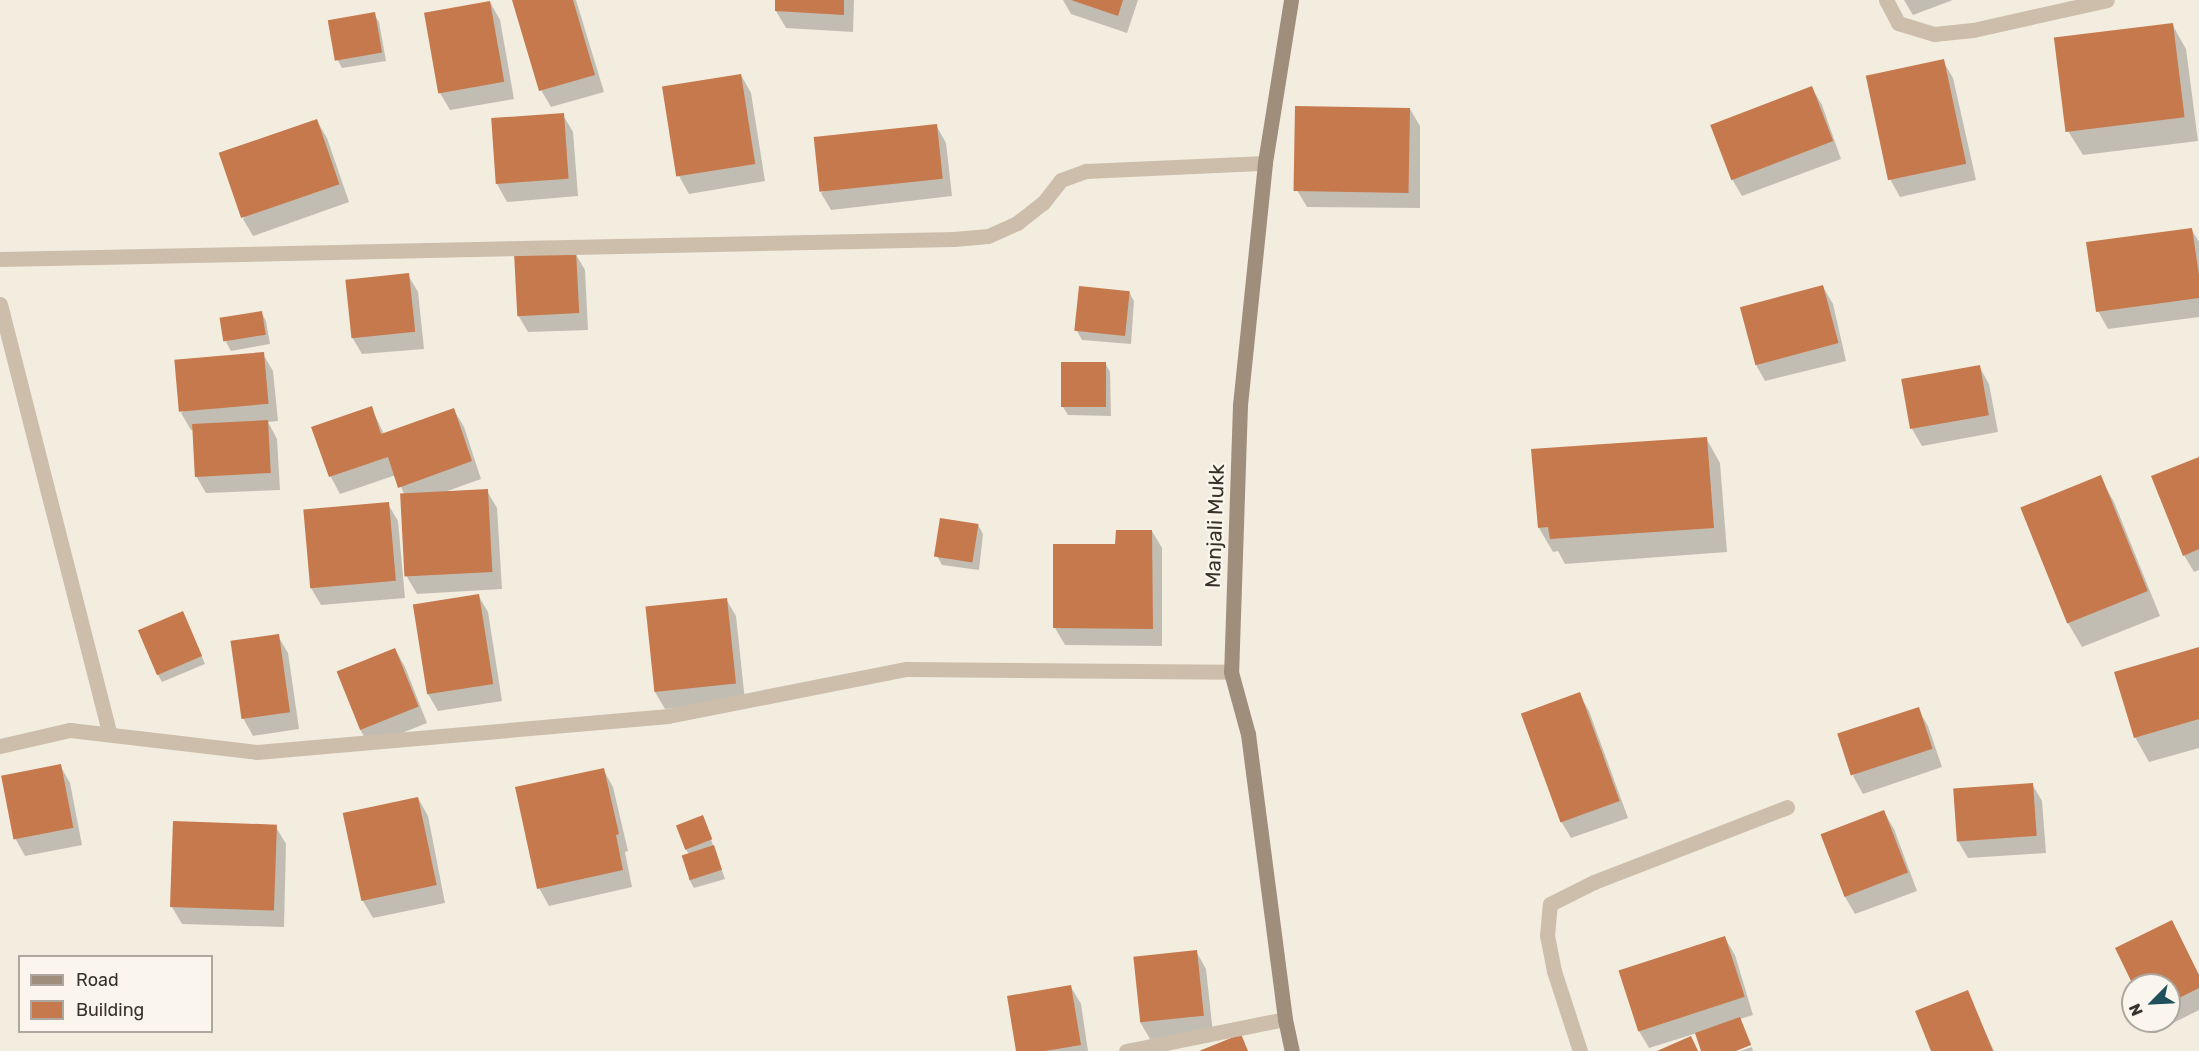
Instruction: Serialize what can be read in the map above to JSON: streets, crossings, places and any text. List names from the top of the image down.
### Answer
{
  "streets": {
    "street": ["Manjali Mukk"]
  },
  "legend": ["Road", "Building"],
  "north": "bottom left"
}
